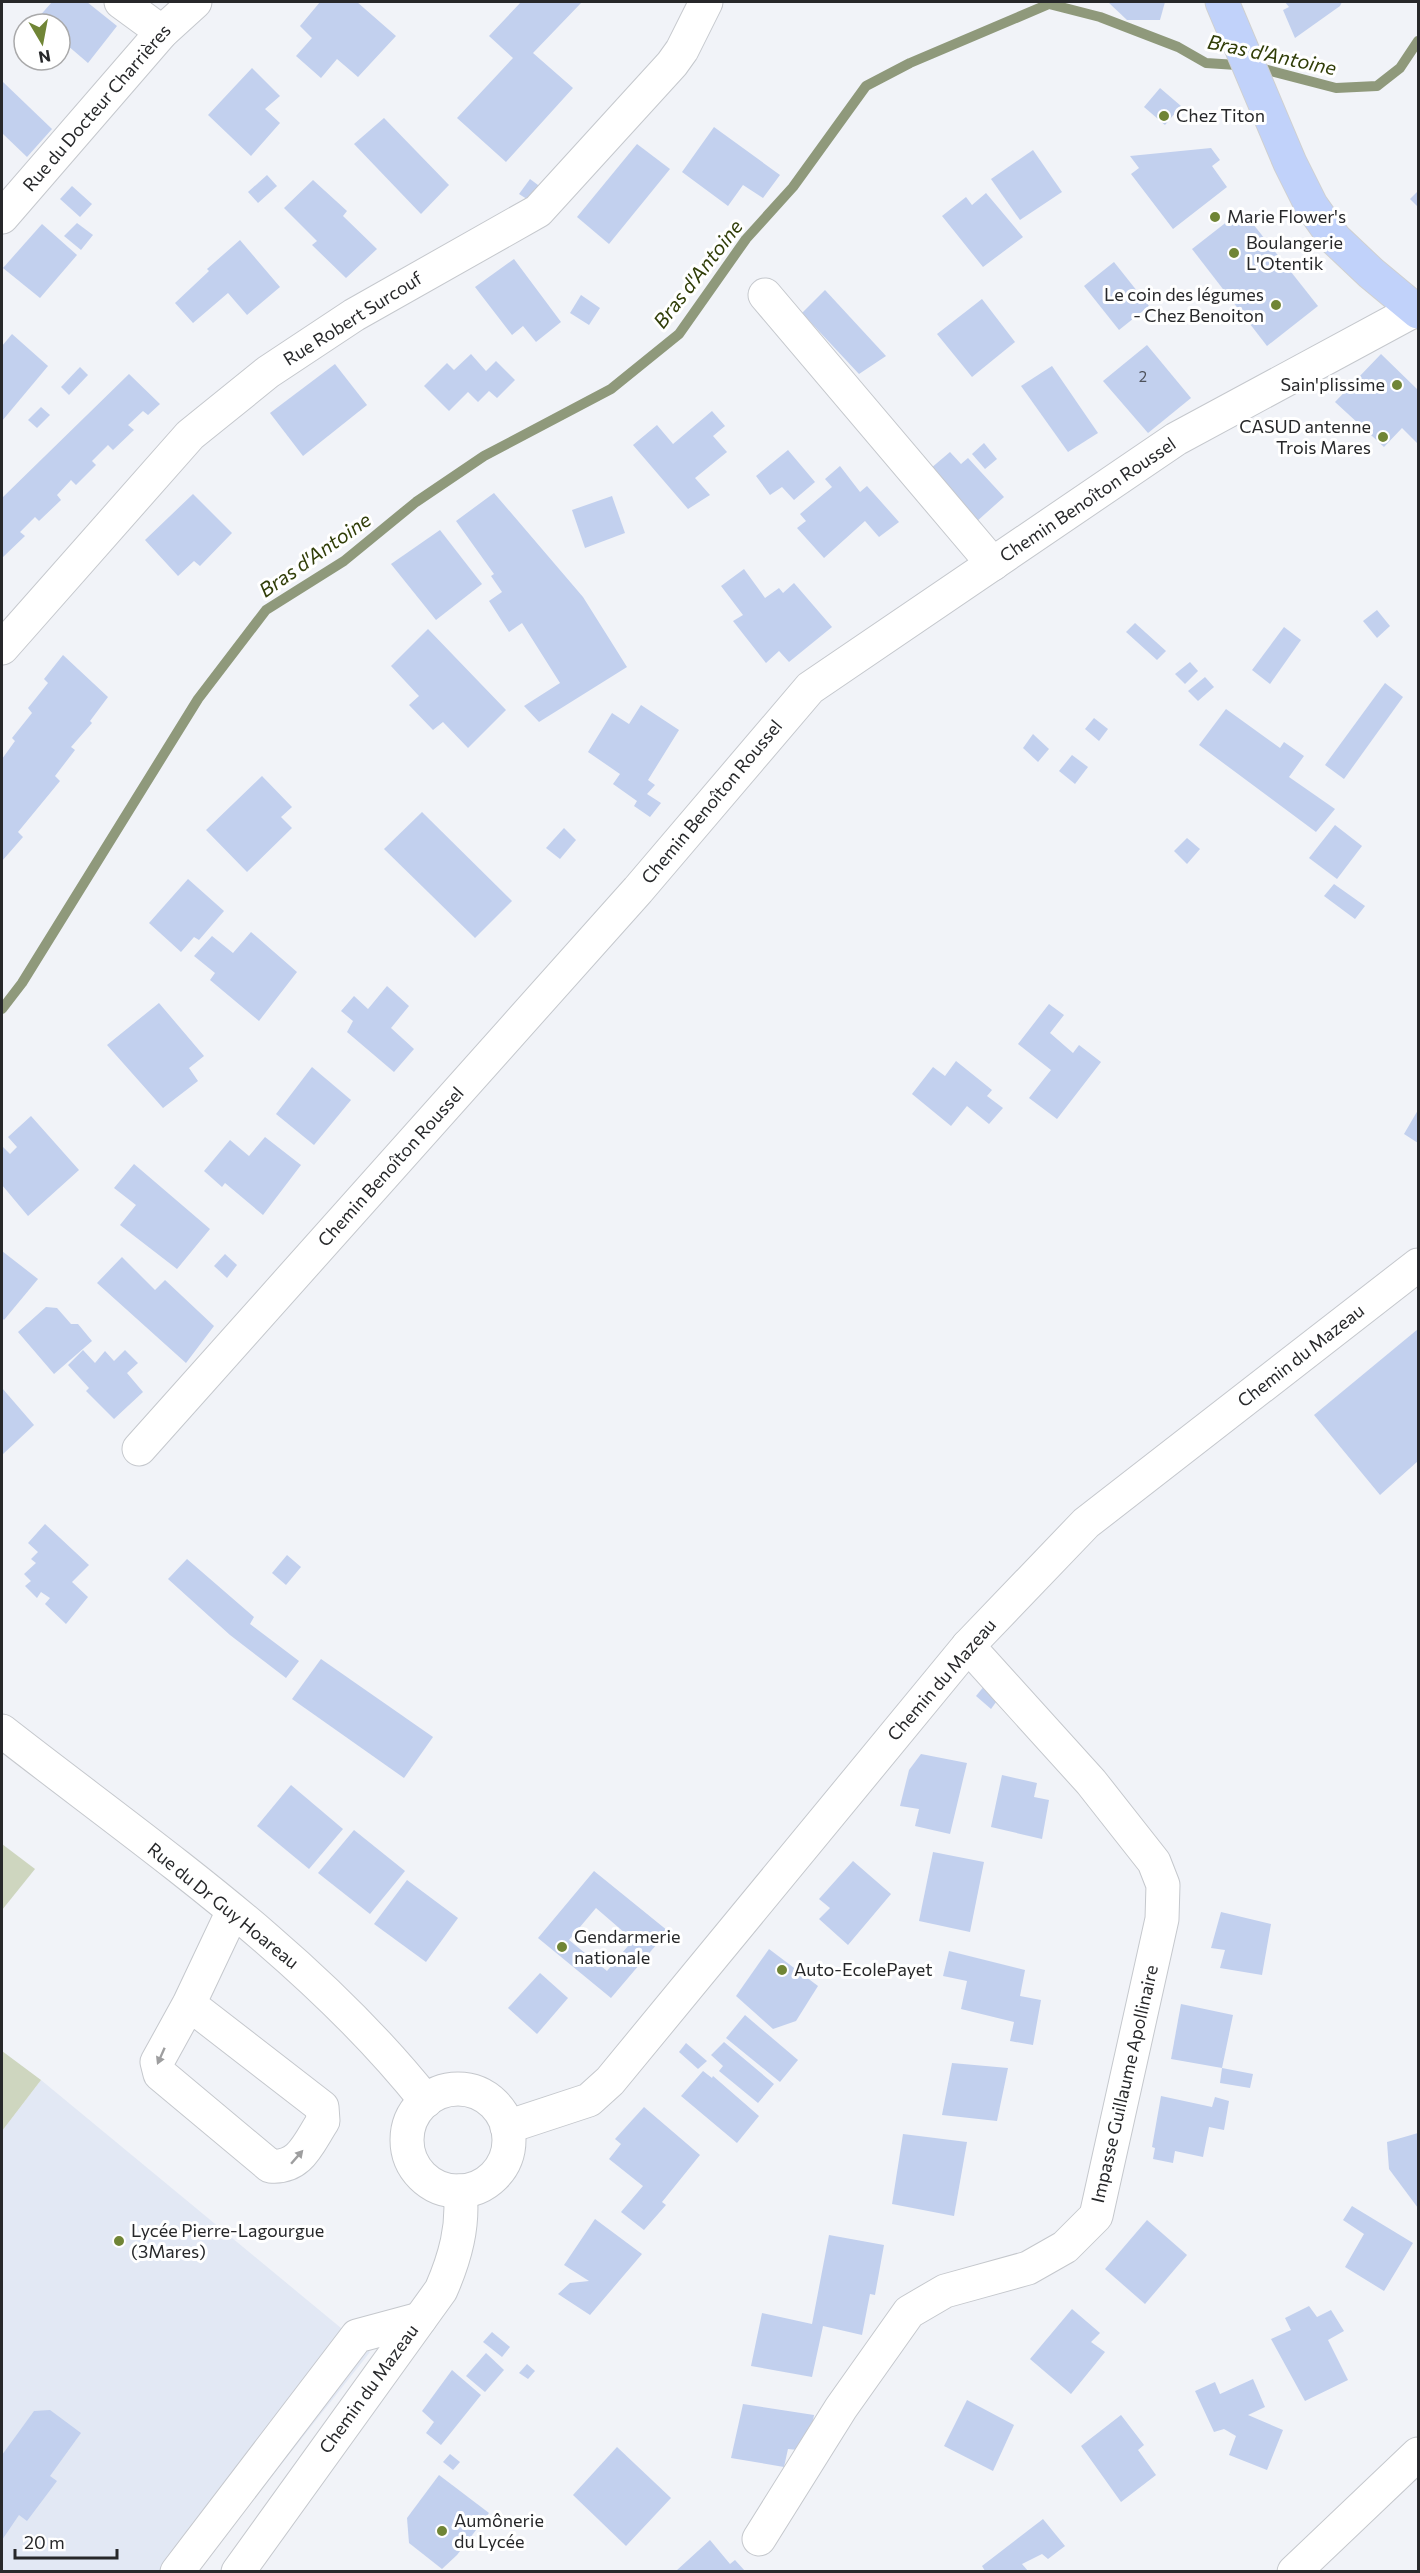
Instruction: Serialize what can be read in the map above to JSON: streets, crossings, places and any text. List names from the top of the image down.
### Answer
{
  "streets": {
    "street": [
      "Rue du Docteur Charrières",
      "Rue Robert Surcouf",
      "Chemin Benoîton Roussel",
      "Chemin du Mazeau",
      "Rue du Dr Guy Hoareau",
      "Impasse Guillaume Apollinaire"
    ]
  },
  "crossings": [
    ["Chemin du Mazeau", "Rue du Dr Guy Hoareau"],
    ["Chemin du Mazeau", "Impasse Guillaume Apollinaire"]
  ],
  "water": ["Bras d'Antoine"],
  "places": [
    "Chez Titon",
    "Marie Flower's",
    "Boulangerie L'Otentik",
    "Le coin des légumes - Chez Benoiton",
    "Sain'plissime",
    "CASUD antenne Trois Mares",
    "Gendarmerie nationale",
    "Auto-EcolePayet",
    "Lycée Pierre-Lagourgue (3Mares)",
    "Aumônerie du Lycée"
  ],
  "house_numbers": ["2"],
  "scale_bar": "20 m",
  "north": "bottom"
}
